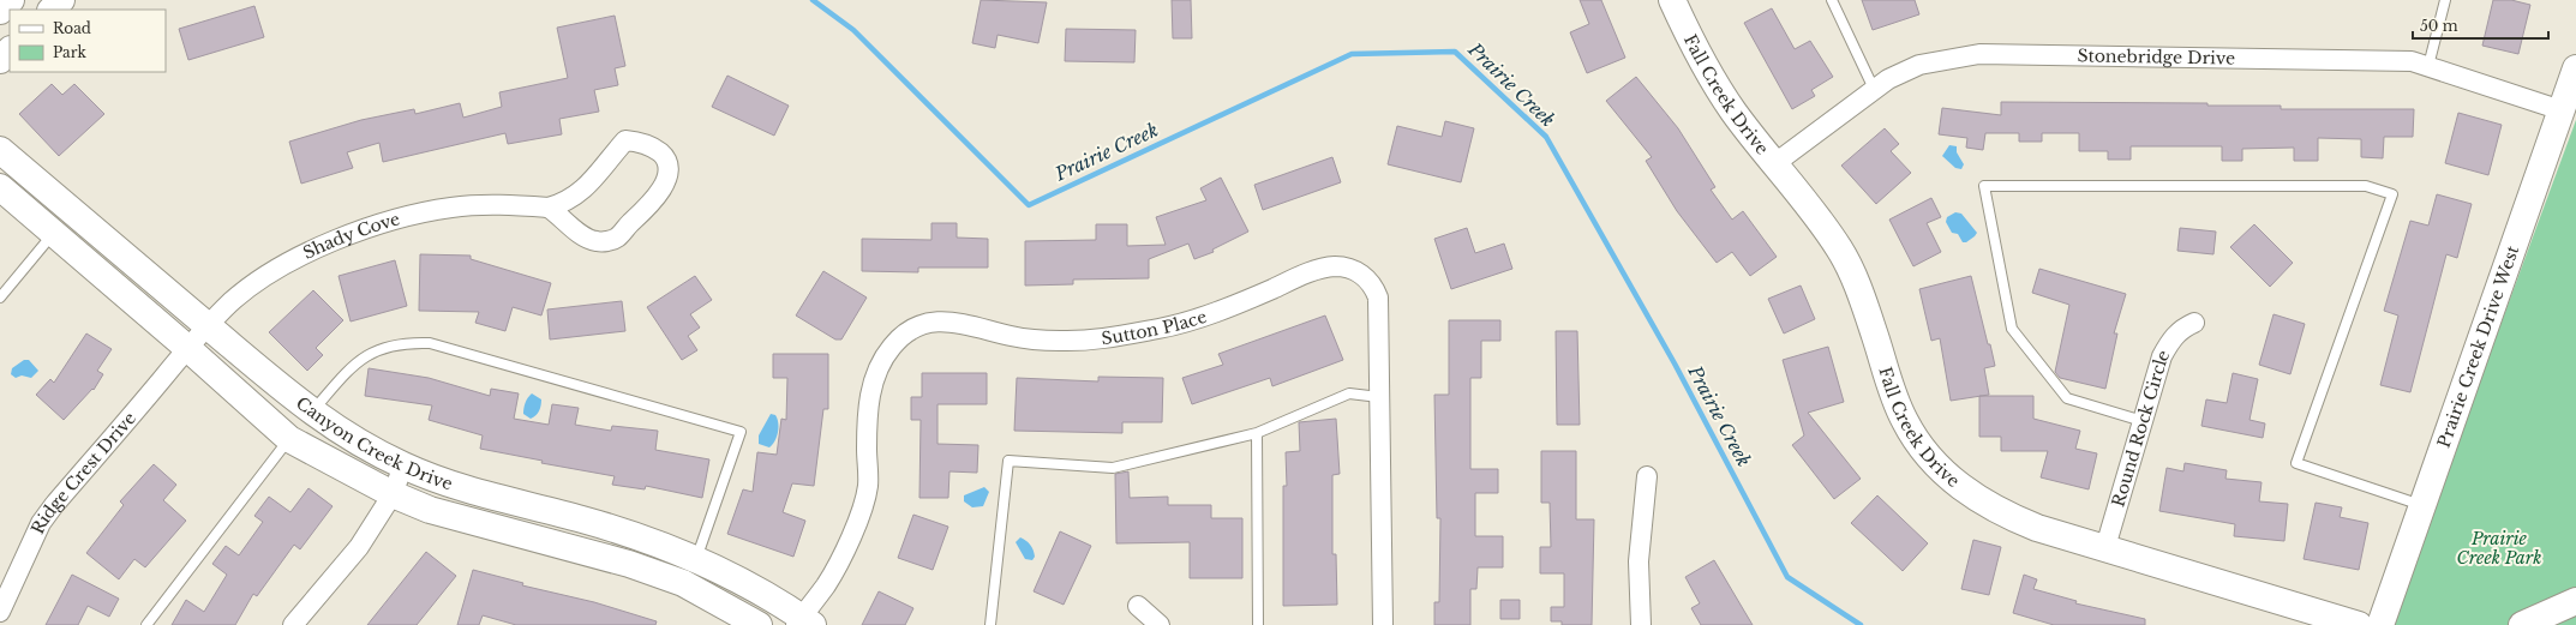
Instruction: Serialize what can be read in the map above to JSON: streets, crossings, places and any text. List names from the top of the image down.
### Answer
{
  "streets": {
    "street": [
      "Stonebridge Drive",
      "Fall Creek Drive",
      "Shady Cove",
      "Sutton Place",
      "Prairie Creek Drive West",
      "Round Rock Circle",
      "Canyon Creek Drive",
      "Ridge Crest Drive"
    ]
  },
  "crossings": [
    ["Stonebridge Drive", "Fall Creek Drive"],
    ["Stonebridge Drive", "Prairie Creek Drive West"],
    ["Fall Creek Drive", "Round Rock Circle"],
    ["Shady Cove", "Canyon Creek Drive"],
    ["Shady Cove", "Ridge Crest Drive"],
    ["Sutton Place", "Canyon Creek Drive"],
    ["Canyon Creek Drive", "Ridge Crest Drive"]
  ],
  "water": ["Prairie Creek"],
  "parks": ["Prairie Creek Park"],
  "legend": ["Road", "Park"],
  "scale_bar": "50 m"
}
